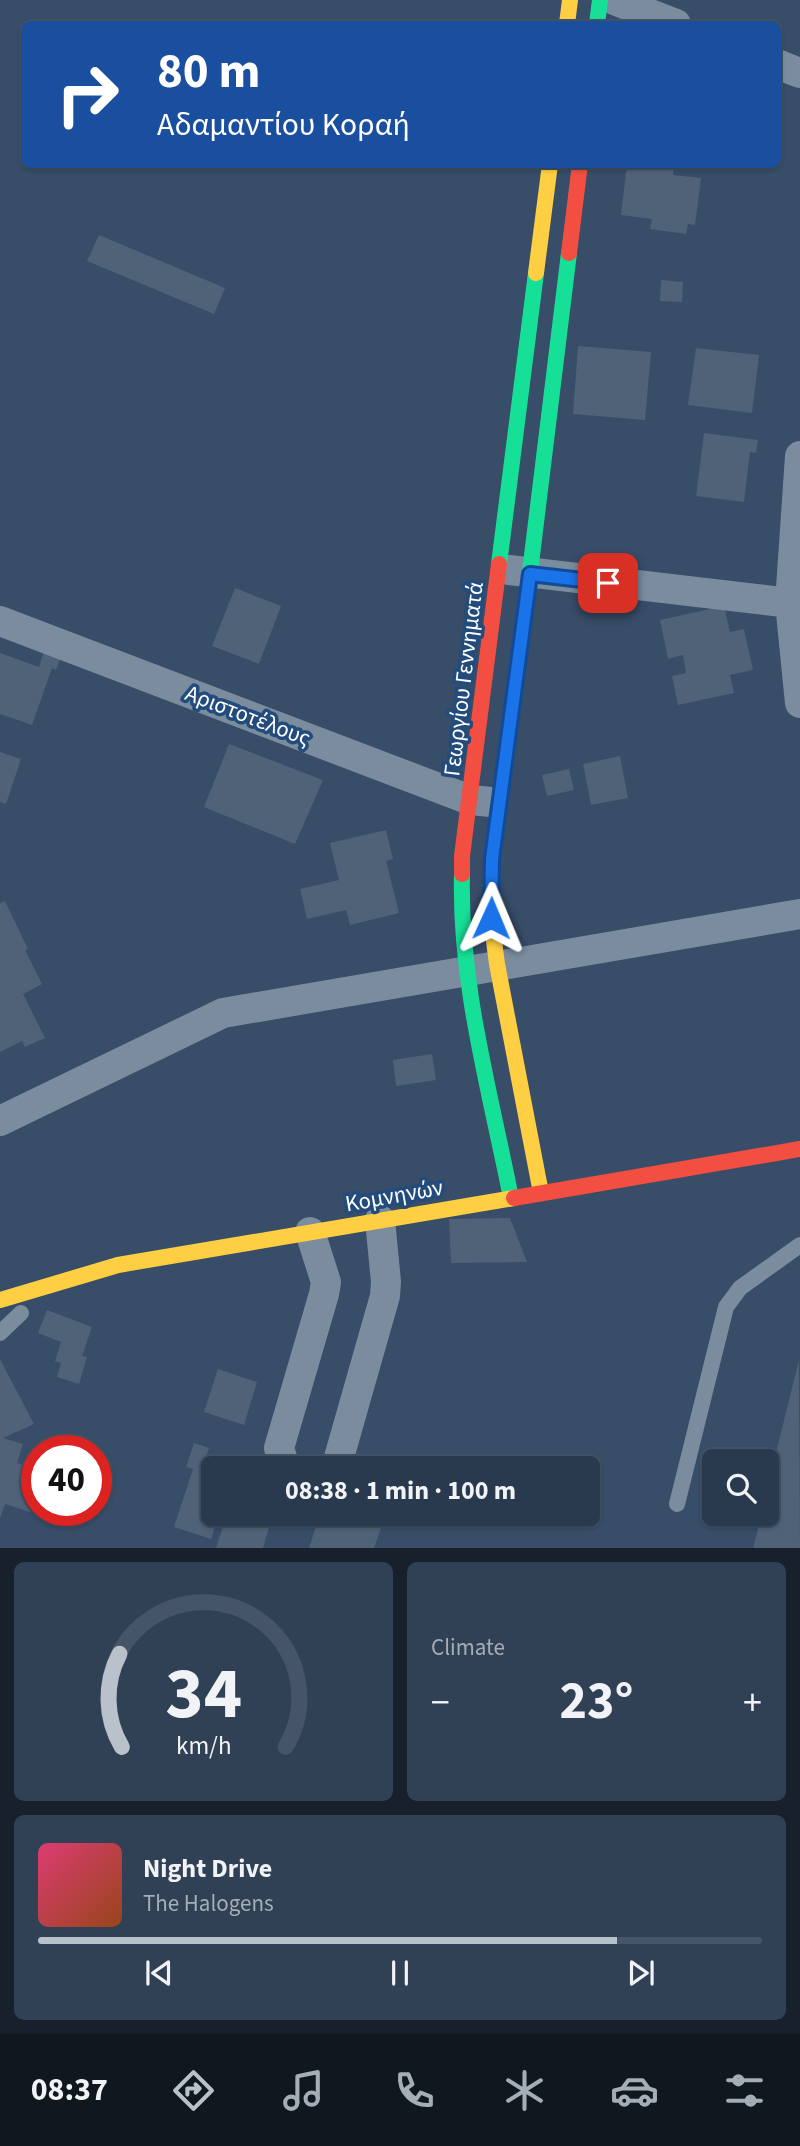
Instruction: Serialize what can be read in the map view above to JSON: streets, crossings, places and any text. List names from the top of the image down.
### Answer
{
  "streets": {
    "street": ["Γεωργίου Γεννηματά", "Αριστοτέλους", "Κομνηνών"]
  },
  "crossings": [
    ["Γεωργίου Γεννηματά", "Αριστοτέλους"],
    ["Γεωργίου Γεννηματά", "Κομνηνών"]
  ],
  "page": {
    "turn": ["80 m", "Αδαμαντίου Κοραή"],
    "limit": "40",
    "trip": "08:38 · 1 min · 100 m",
    "tile": "Climate",
    "heat": ["−", "23°", "+"],
    "song": ["Night Drive", "The Halogens"],
    "tabs": "08:37",
    "gauge": ["34", "km/h"]
  }
}
